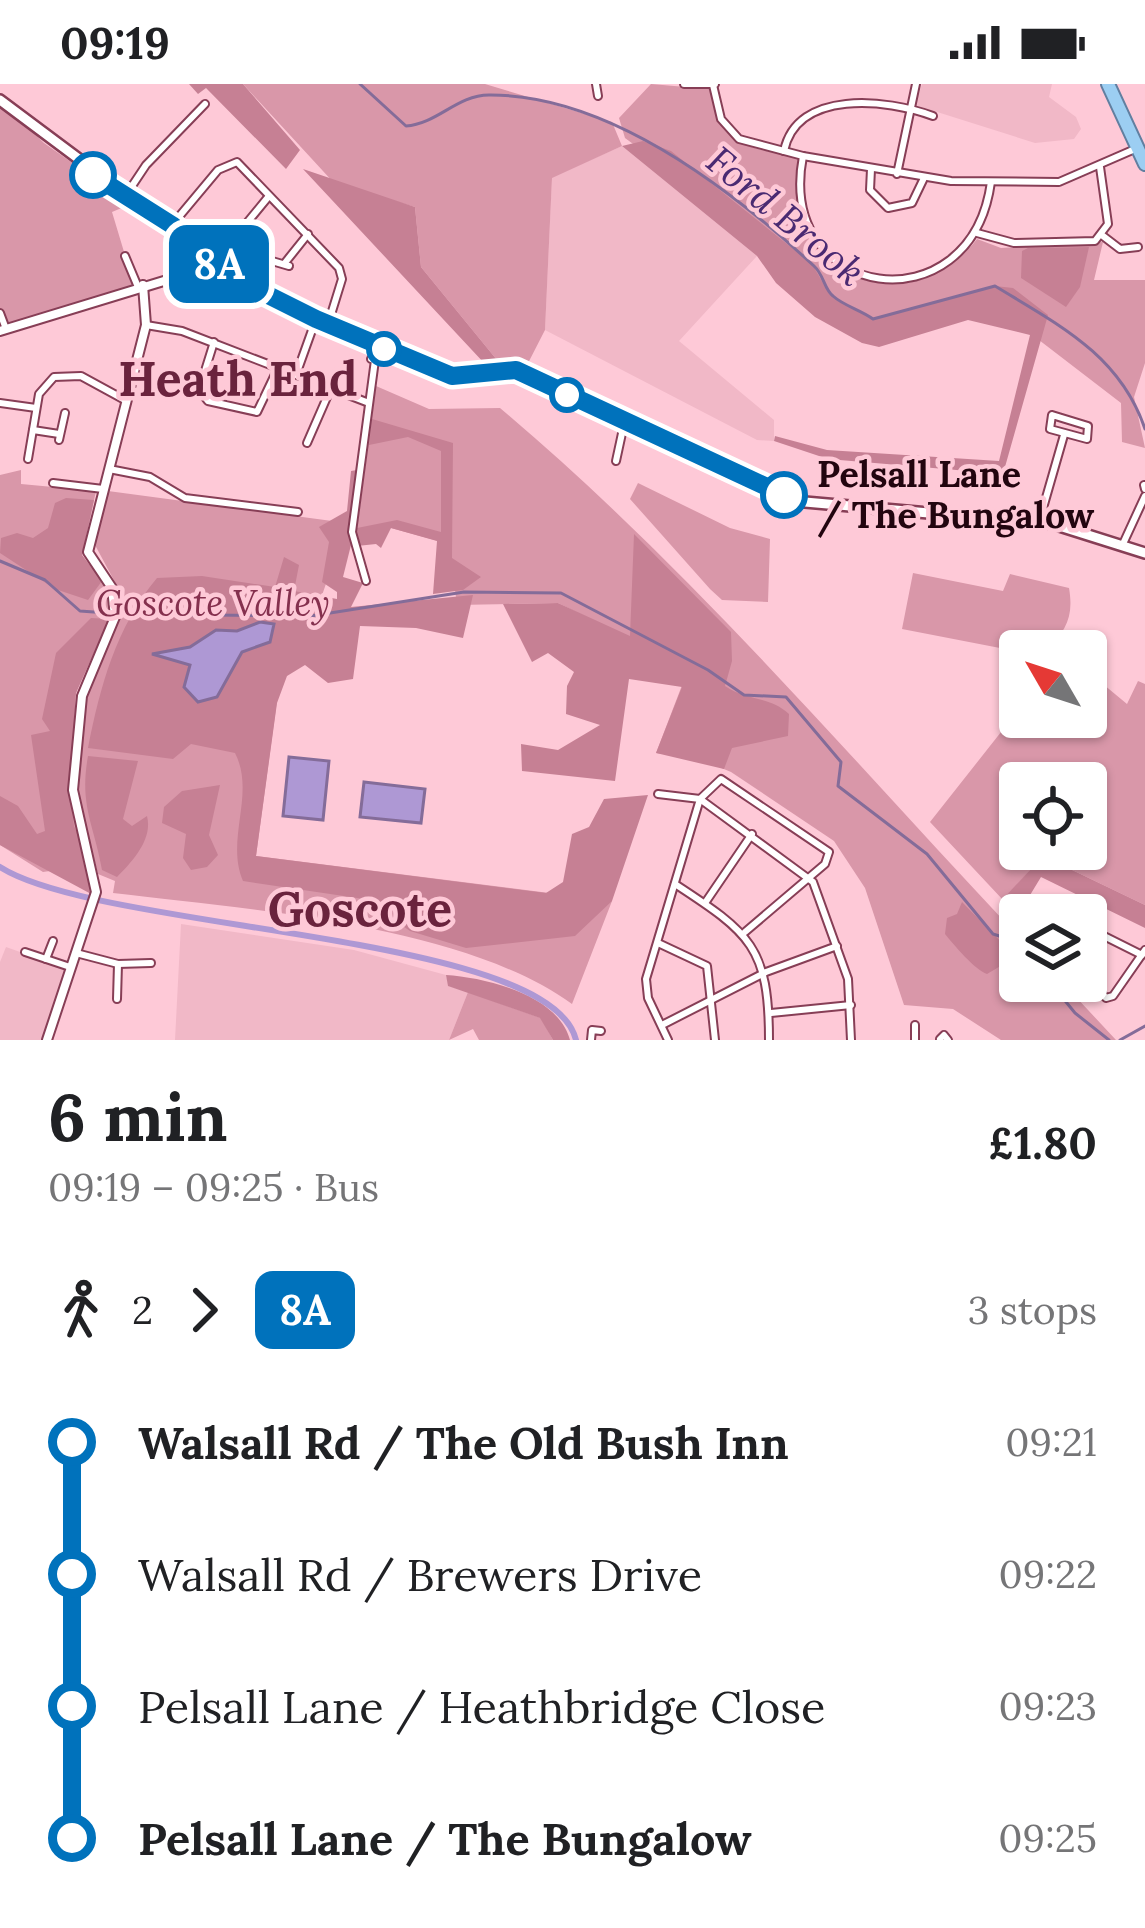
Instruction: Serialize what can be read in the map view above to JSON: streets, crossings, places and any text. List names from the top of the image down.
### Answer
{
  "districts": ["Heath End", "Goscote"],
  "water": ["Ford Brook"],
  "parks": ["Goscote Valley"],
  "places": ["Pelsall Lane / The Bungalow"],
  "lines": ["bus line 8A"],
  "north": "top left",
  "page": {
    "status": "09:19",
    "on_map": "8A",
    "heading": ["6 min", "09:19 – 09:25 · Bus", "£1.80"],
    "legs": ["2", "8A", "3 stops"],
    "list": [
      {
        "name": "Walsall Rd / The Old Bush Inn",
        "value": "09:21"
      },
      {
        "name": "Walsall Rd / Brewers Drive",
        "value": "09:22"
      },
      {
        "name": "Pelsall Lane / Heathbridge Close",
        "value": "09:23"
      },
      {
        "name": "Pelsall Lane / The Bungalow",
        "value": "09:25"
      }
    ]
  }
}
